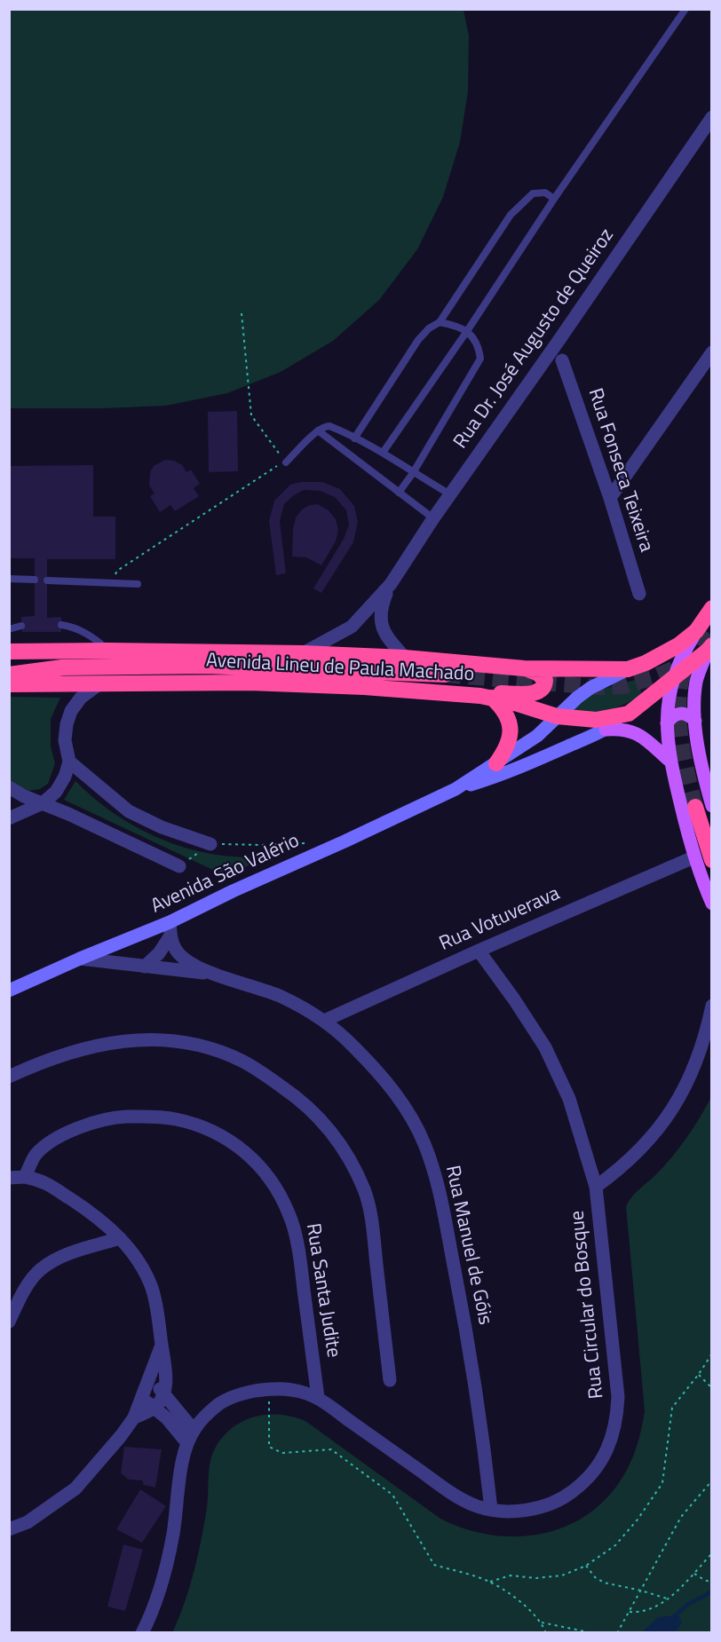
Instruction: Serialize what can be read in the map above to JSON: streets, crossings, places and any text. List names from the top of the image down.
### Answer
{
  "streets": {
    "highway": ["Avenida Lineu de Paula Machado"],
    "main road": ["Avenida São Valério"],
    "street": [
      "Rua Dr. José Augusto de Queiroz",
      "Rua Fonseca Teixeira",
      "Rua Votuverava",
      "Rua Manuel de Góis",
      "Rua Santa Judite",
      "Rua Circular do Bosque"
    ]
  },
  "crossings": [
    ["Avenida Lineu de Paula Machado", "Avenida São Valério"],
    ["Avenida São Valério", "Rua Manuel de Góis"],
    ["Rua Votuverava", "Rua Manuel de Góis"],
    ["Rua Manuel de Góis", "Rua Circular do Bosque"],
    ["Rua Santa Judite", "Rua Circular do Bosque"]
  ]
}
